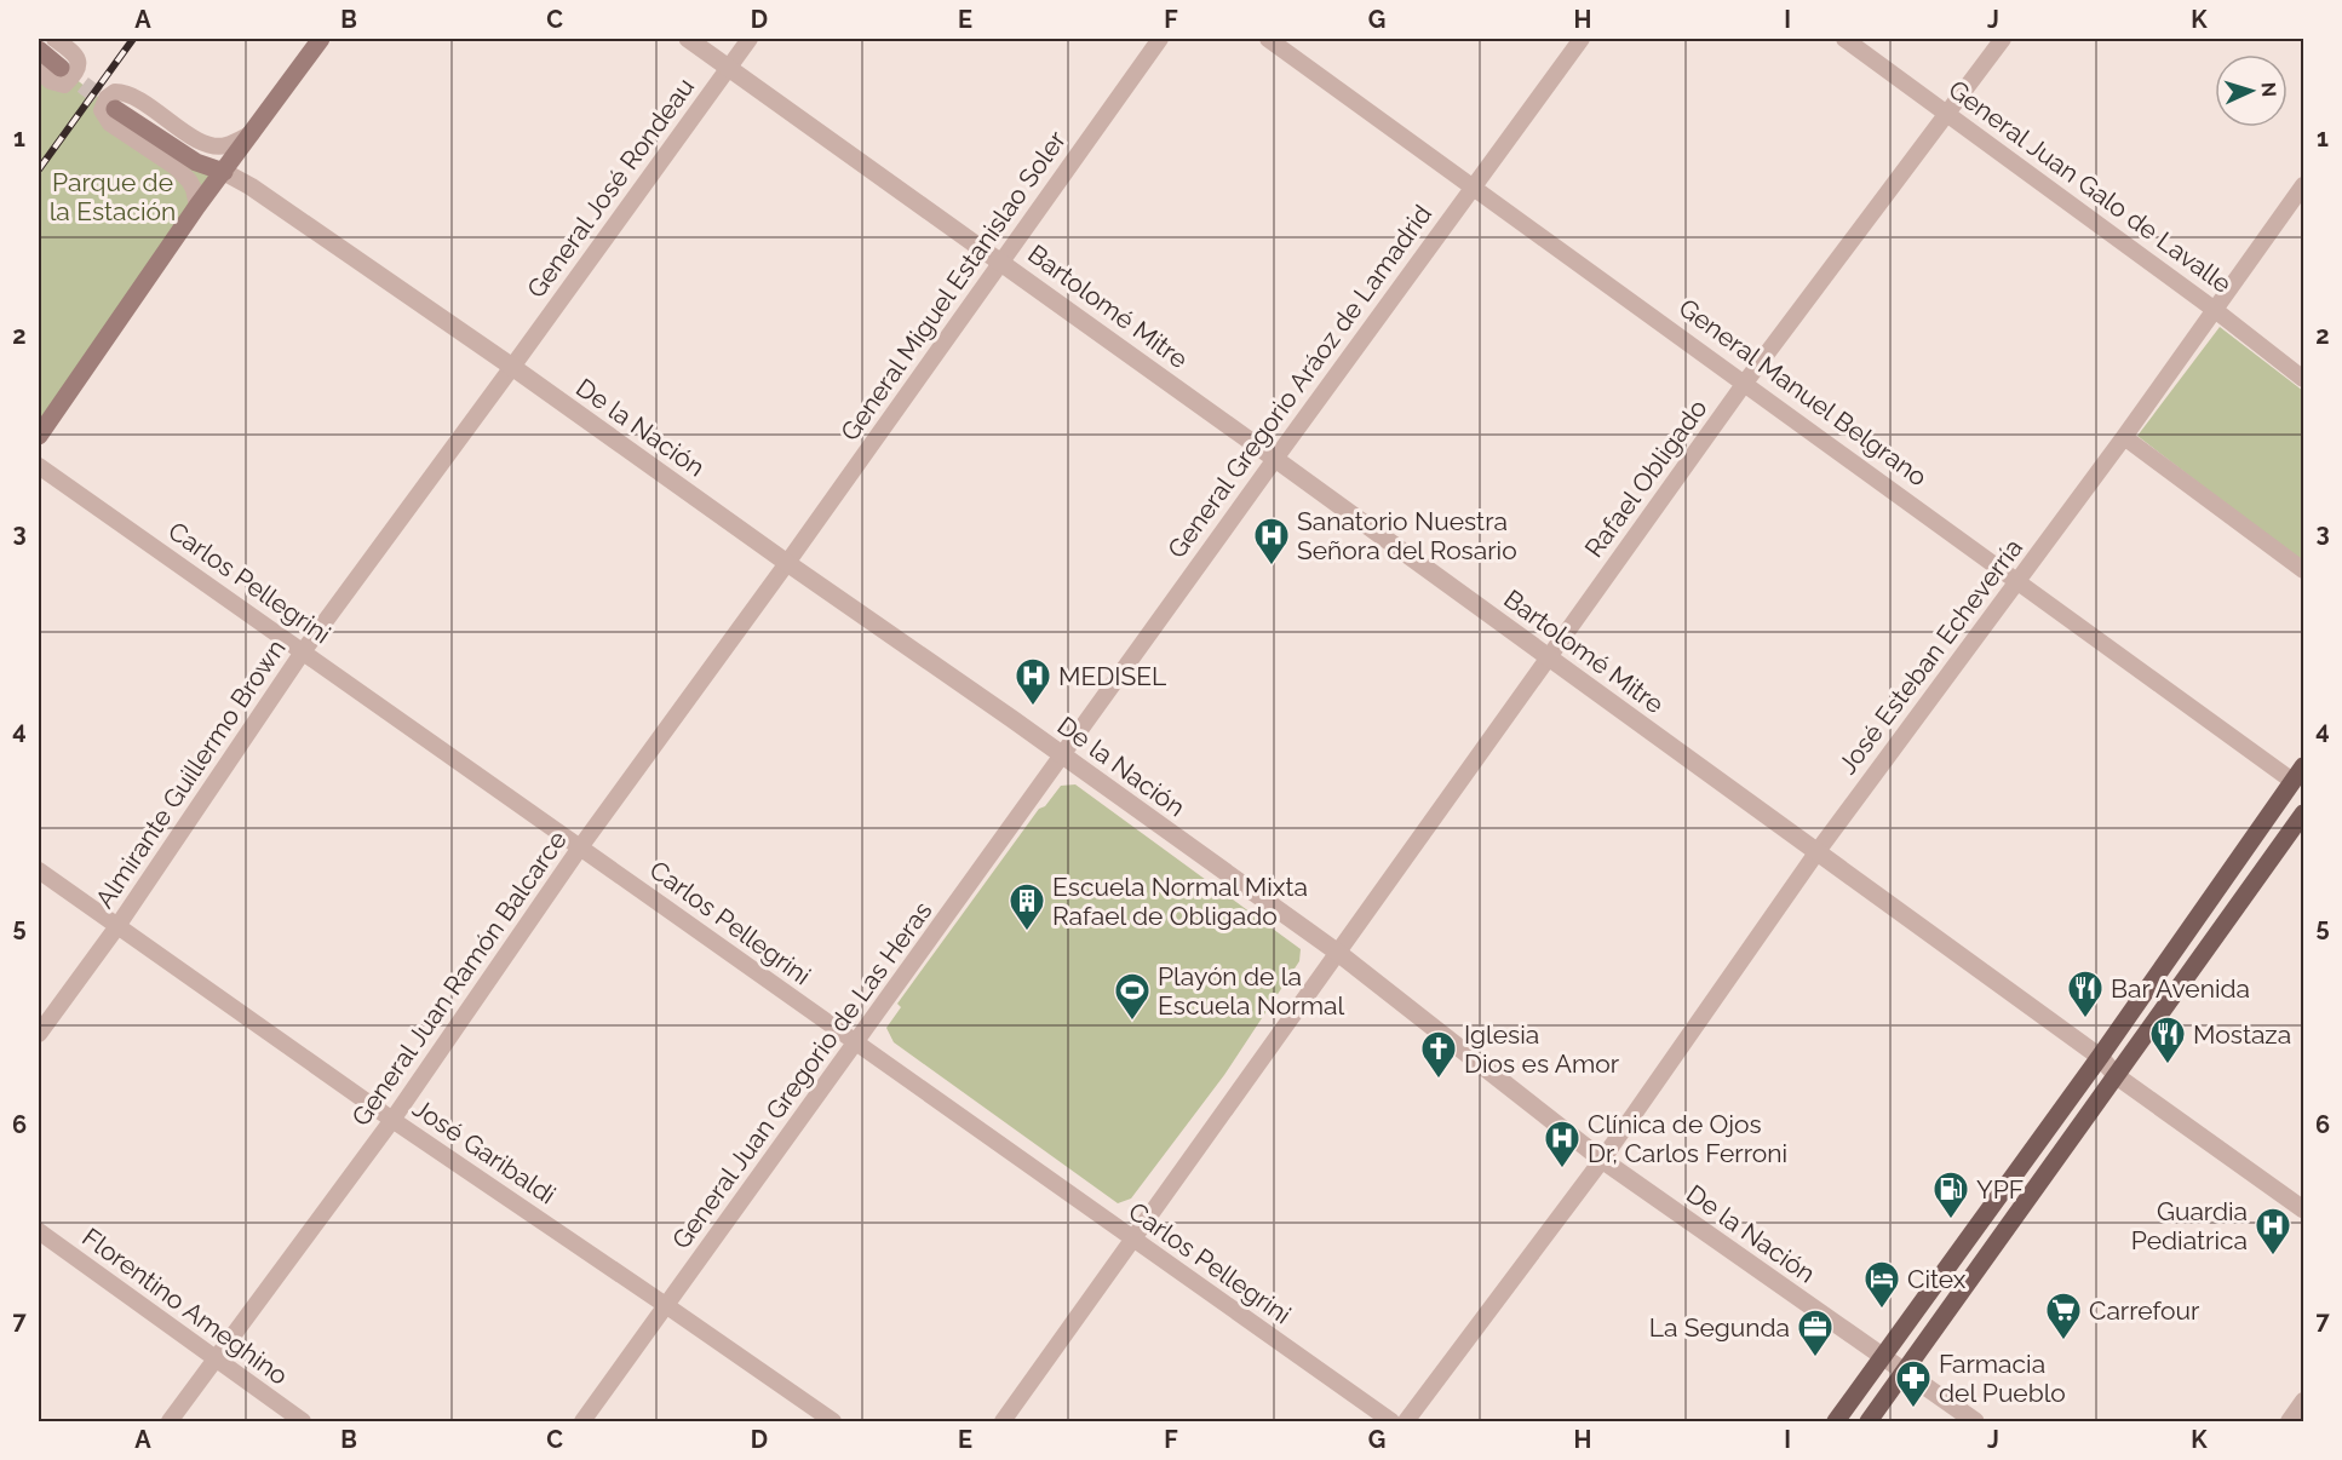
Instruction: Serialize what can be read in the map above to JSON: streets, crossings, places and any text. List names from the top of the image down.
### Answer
{
  "streets": {
    "street": [
      "General Juan Galo de Lavalle",
      "General José Rondeau",
      "General Miguel Estanislao Soler",
      "Bartolomé Mitre",
      "General Gregorio Aráoz de Lamadrid",
      "General Manuel Belgrano",
      "De la Nación",
      "Rafael Obligado",
      "Carlos Pellegrini",
      "José Esteban Echeverría",
      "Almirante Guillermo Brown",
      "General Juan Ramón Balcarce",
      "General Juan Gregorio de Las Heras",
      "José Garibaldi",
      "Florentino Ameghino"
    ]
  },
  "crossings": [
    ["General Juan Galo de Lavalle", "Rafael Obligado"],
    ["General Juan Galo de Lavalle", "José Esteban Echeverría"],
    ["General José Rondeau", "Bartolomé Mitre"],
    ["General José Rondeau", "De la Nación"],
    ["General José Rondeau", "Almirante Guillermo Brown"],
    ["General Miguel Estanislao Soler", "Bartolomé Mitre"],
    ["General Miguel Estanislao Soler", "De la Nación"],
    ["General Miguel Estanislao Soler", "General Juan Ramón Balcarce"],
    ["Bartolomé Mitre", "General Gregorio Aráoz de Lamadrid"],
    ["Bartolomé Mitre", "Rafael Obligado"],
    ["Bartolomé Mitre", "José Esteban Echeverría"],
    ["General Gregorio Aráoz de Lamadrid", "General Manuel Belgrano"],
    ["General Gregorio Aráoz de Lamadrid", "De la Nación"],
    ["General Gregorio Aráoz de Lamadrid", "General Juan Gregorio de Las Heras"],
    ["General Manuel Belgrano", "Rafael Obligado"],
    ["General Manuel Belgrano", "José Esteban Echeverría"],
    ["De la Nación", "Rafael Obligado"],
    ["De la Nación", "José Esteban Echeverría"],
    ["De la Nación", "Almirante Guillermo Brown"],
    ["De la Nación", "General Juan Ramón Balcarce"],
    ["De la Nación", "General Juan Gregorio de Las Heras"],
    ["Rafael Obligado", "Carlos Pellegrini"],
    ["Carlos Pellegrini", "Almirante Guillermo Brown"],
    ["Carlos Pellegrini", "General Juan Ramón Balcarce"],
    ["Carlos Pellegrini", "General Juan Gregorio de Las Heras"],
    ["Almirante Guillermo Brown", "José Garibaldi"],
    ["General Juan Ramón Balcarce", "José Garibaldi"],
    ["General Juan Ramón Balcarce", "Florentino Ameghino"],
    ["General Juan Gregorio de Las Heras", "José Garibaldi"]
  ],
  "parks": ["Parque de la Estación"],
  "places": {
    "hospital": [
      "Sanatorio Nuestra Señora del Rosario",
      "MEDISEL",
      "Clínica de Ojos Dr, Carlos Ferroni",
      "Guardia Pediatrica"
    ],
    "building": ["Escuela Normal Mixta Rafael de Obligado"],
    "restaurant": ["Bar Avenida", "Mostaza"],
    "sports": ["Playón de la Escuela Normal"],
    "church": ["Iglesia Dios es Amor"],
    "fuel station": ["YPF"],
    "hotel": ["Citex"],
    "supermarket": ["Carrefour"],
    "office": ["La Segunda"],
    "pharmacy": ["Farmacia del Pueblo"]
  },
  "north": "right",
  "grid": {
    "columns": [
      "A",
      "B",
      "C",
      "D",
      "E",
      "F",
      "G",
      "H",
      "I",
      "J",
      "K"
    ],
    "rows": [
      "1",
      "2",
      "3",
      "4",
      "5",
      "6",
      "7"
    ]
  }
}
